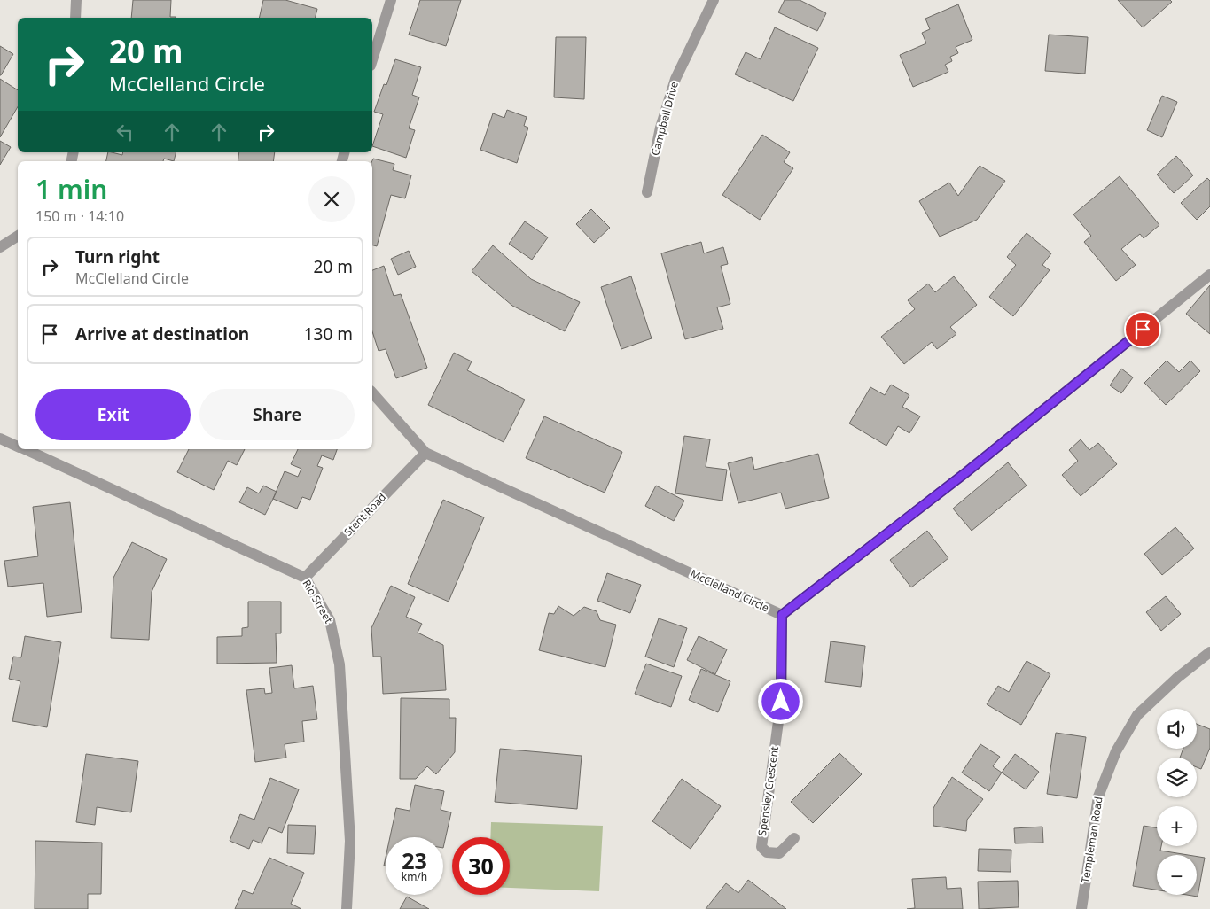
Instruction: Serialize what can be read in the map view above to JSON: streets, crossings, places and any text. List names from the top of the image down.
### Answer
{
  "streets": {
    "street": [
      "Campbell Drive",
      "Stent Road",
      "McClelland Circle",
      "Rio Street",
      "Spensley Crescent",
      "Templeman Road"
    ]
  },
  "crossings": [
    ["Stent Road", "McClelland Circle"],
    ["Stent Road", "Rio Street"],
    ["McClelland Circle", "Spensley Crescent"]
  ],
  "page": {
    "turn": ["20 m", "McClelland Circle"],
    "heading": ["1 min", "150 m · 14:10"],
    "list": [
      {
        "name": "Turn right",
        "note": "McClelland Circle",
        "value": "20 m"
      },
      {
        "name": "Arrive at destination",
        "value": "130 m"
      }
    ],
    "buttons": ["Exit", "Share"],
    "map_buttons": ["+", "−"],
    "speed": "23 km/h",
    "limit": "30"
  }
}
